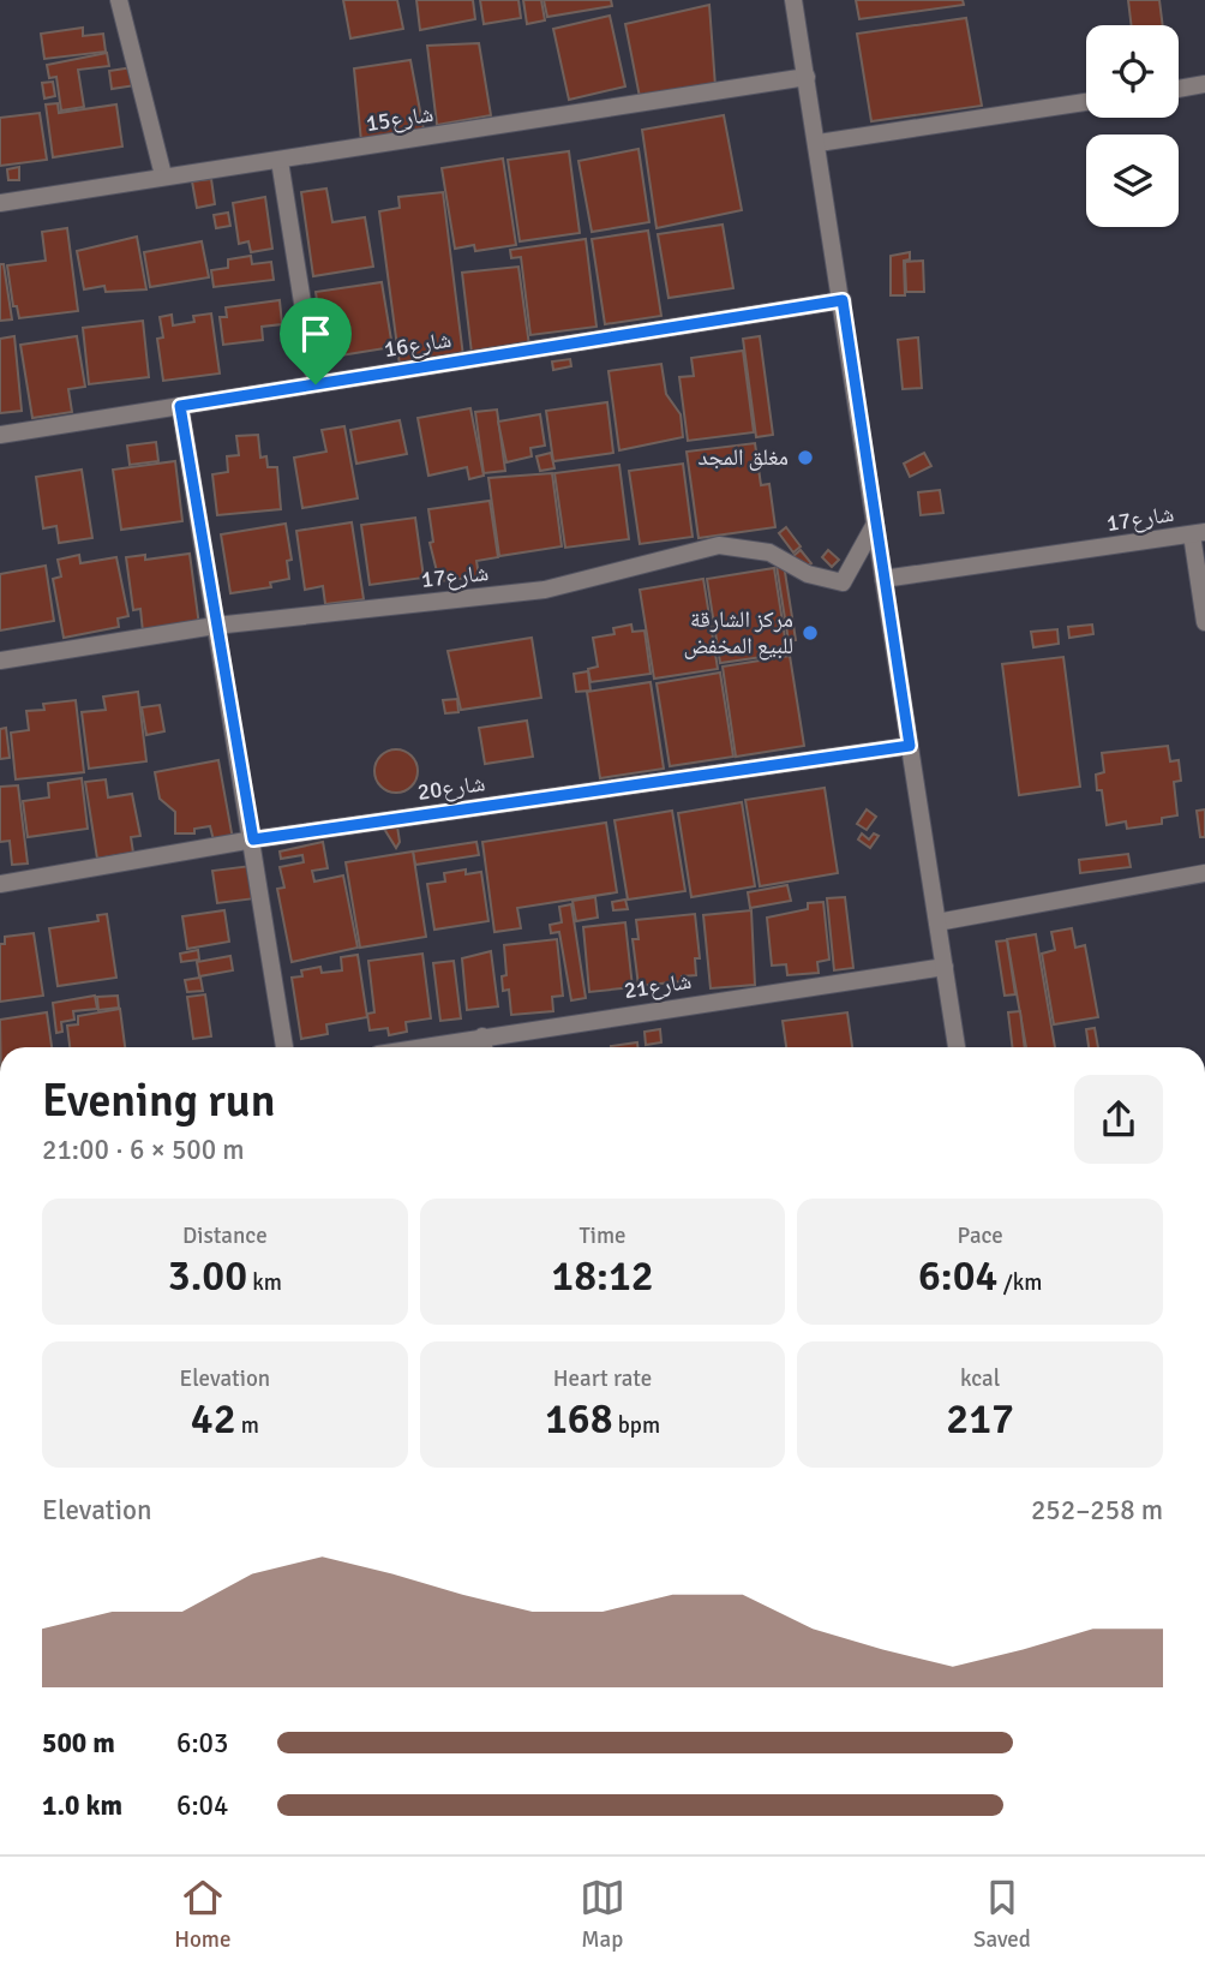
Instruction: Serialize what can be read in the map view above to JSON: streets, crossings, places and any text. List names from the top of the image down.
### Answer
{
  "streets": {
    "street": [
      "شارع15",
      "شارع16",
      "شارع17",
      "شارع20",
      "شارع21"
    ]
  },
  "places": ["مغلق المجد", "مركز الشارقة للبيع المخفض"],
  "page": {
    "heading": ["Evening run", "21:00 · 6 × 500 m"],
    "stats": [
      ["Distance", "3.00 km"],
      ["Time", "18:12"],
      ["Pace", "6:04 /km"],
      ["Elevation", "42 m"],
      ["Heart rate", "168 bpm"],
      ["kcal", "217"]
    ],
    "chart": ["Elevation", "252–258 m"],
    "list": [
      {
        "name": "500 m",
        "note": "6:03"
      },
      {
        "name": "1.0 km",
        "note": "6:04"
      }
    ],
    "tabs": ["Home", "Map", "Saved"]
  }
}
